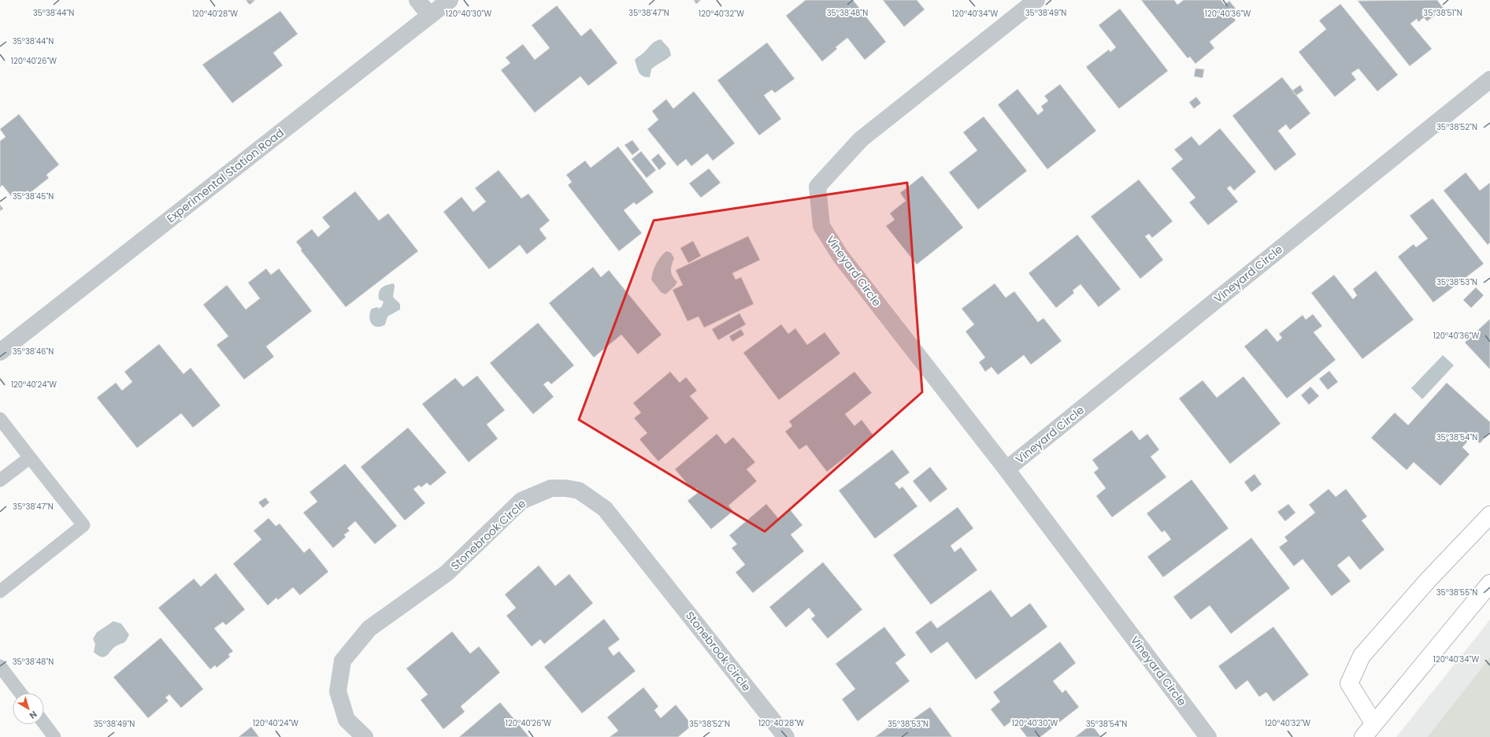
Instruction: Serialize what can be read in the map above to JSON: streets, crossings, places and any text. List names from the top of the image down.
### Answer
{
  "streets": {
    "street": ["Experimental Station Road", "Vineyard Circle", "Stonebrook Circle"]
  },
  "north": "bottom right",
  "coordinates": [
    "35°38'44\"N",
    "35°38'47\"N",
    "35°38'48\"N",
    "35°38'49\"N",
    "35°38'51\"N",
    "120°40'28\"W",
    "120°40'30\"W",
    "120°40'32\"W",
    "120°40'34\"W",
    "120°40'36\"W",
    "120°40'26\"W",
    "35°38'52\"N",
    "35°38'45\"N",
    "35°38'53\"N",
    "35°38'46\"N",
    "120°40'24\"W",
    "35°38'54\"N",
    "35°38'55\"N"
  ]
}
